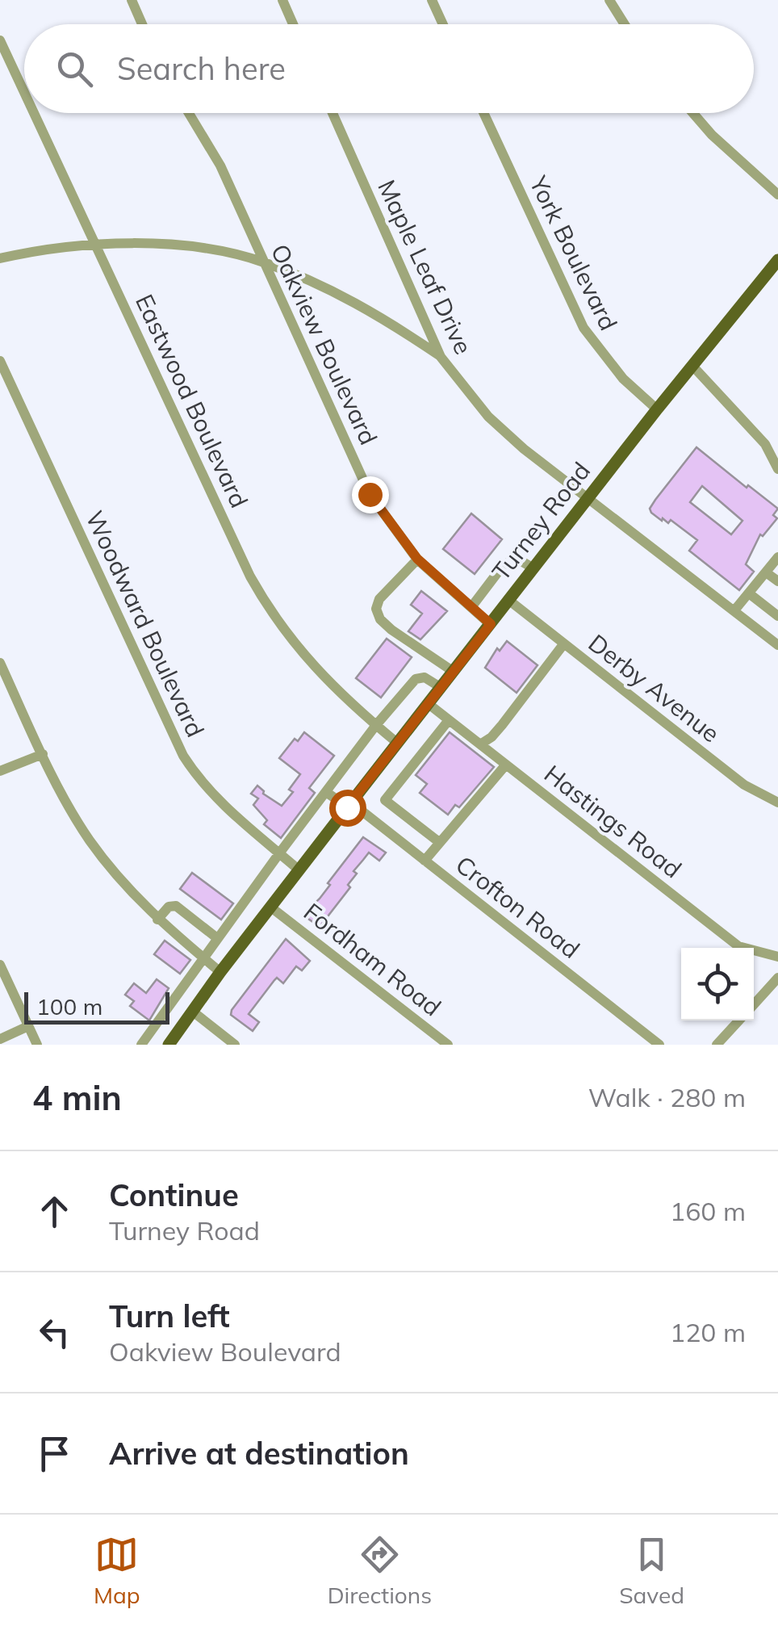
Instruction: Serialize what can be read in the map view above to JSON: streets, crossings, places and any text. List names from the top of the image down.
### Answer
{
  "streets": {
    "main road": ["Turney Road"],
    "street": [
      "York Boulevard",
      "Maple Leaf Drive",
      "Oakview Boulevard",
      "Eastwood Boulevard",
      "Woodward Boulevard",
      "Derby Avenue",
      "Hastings Road",
      "Crofton Road",
      "Fordham Road"
    ]
  },
  "crossings": [
    ["York Boulevard", "Turney Road"],
    ["Maple Leaf Drive", "Turney Road"],
    ["Oakview Boulevard", "Turney Road"],
    ["Eastwood Boulevard", "Turney Road"],
    ["Turney Road", "Woodward Boulevard"],
    ["Turney Road", "Derby Avenue"],
    ["Turney Road", "Hastings Road"],
    ["Turney Road", "Crofton Road"],
    ["Turney Road", "Fordham Road"]
  ],
  "scale_bar": "100 m",
  "page": {
    "search": "Search here",
    "scale": "100 m",
    "heading": ["4 min", "Walk · 280 m"],
    "list": [
      ["Continue", "Turney Road", "160 m"],
      ["Turn left", "Oakview Boulevard", "120 m"],
      "Arrive at destination"
    ],
    "nav": ["Map", "Directions", "Saved"]
  }
}
